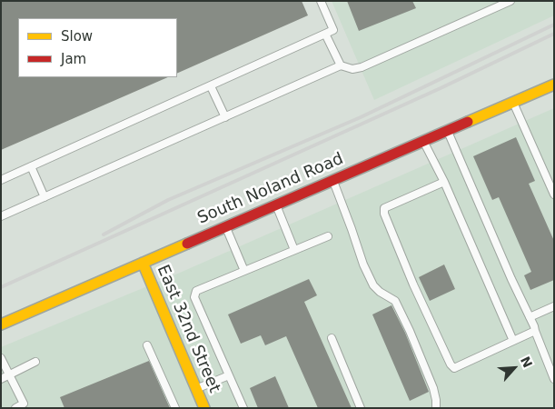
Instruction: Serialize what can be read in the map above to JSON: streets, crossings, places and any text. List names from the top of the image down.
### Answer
{
  "streets": {
    "main road": ["South Noland Road", "East 32nd Street"]
  },
  "crossings": [
    ["South Noland Road", "East 32nd Street"]
  ],
  "legend": ["Slow", "Jam"],
  "north": "top right"
}
